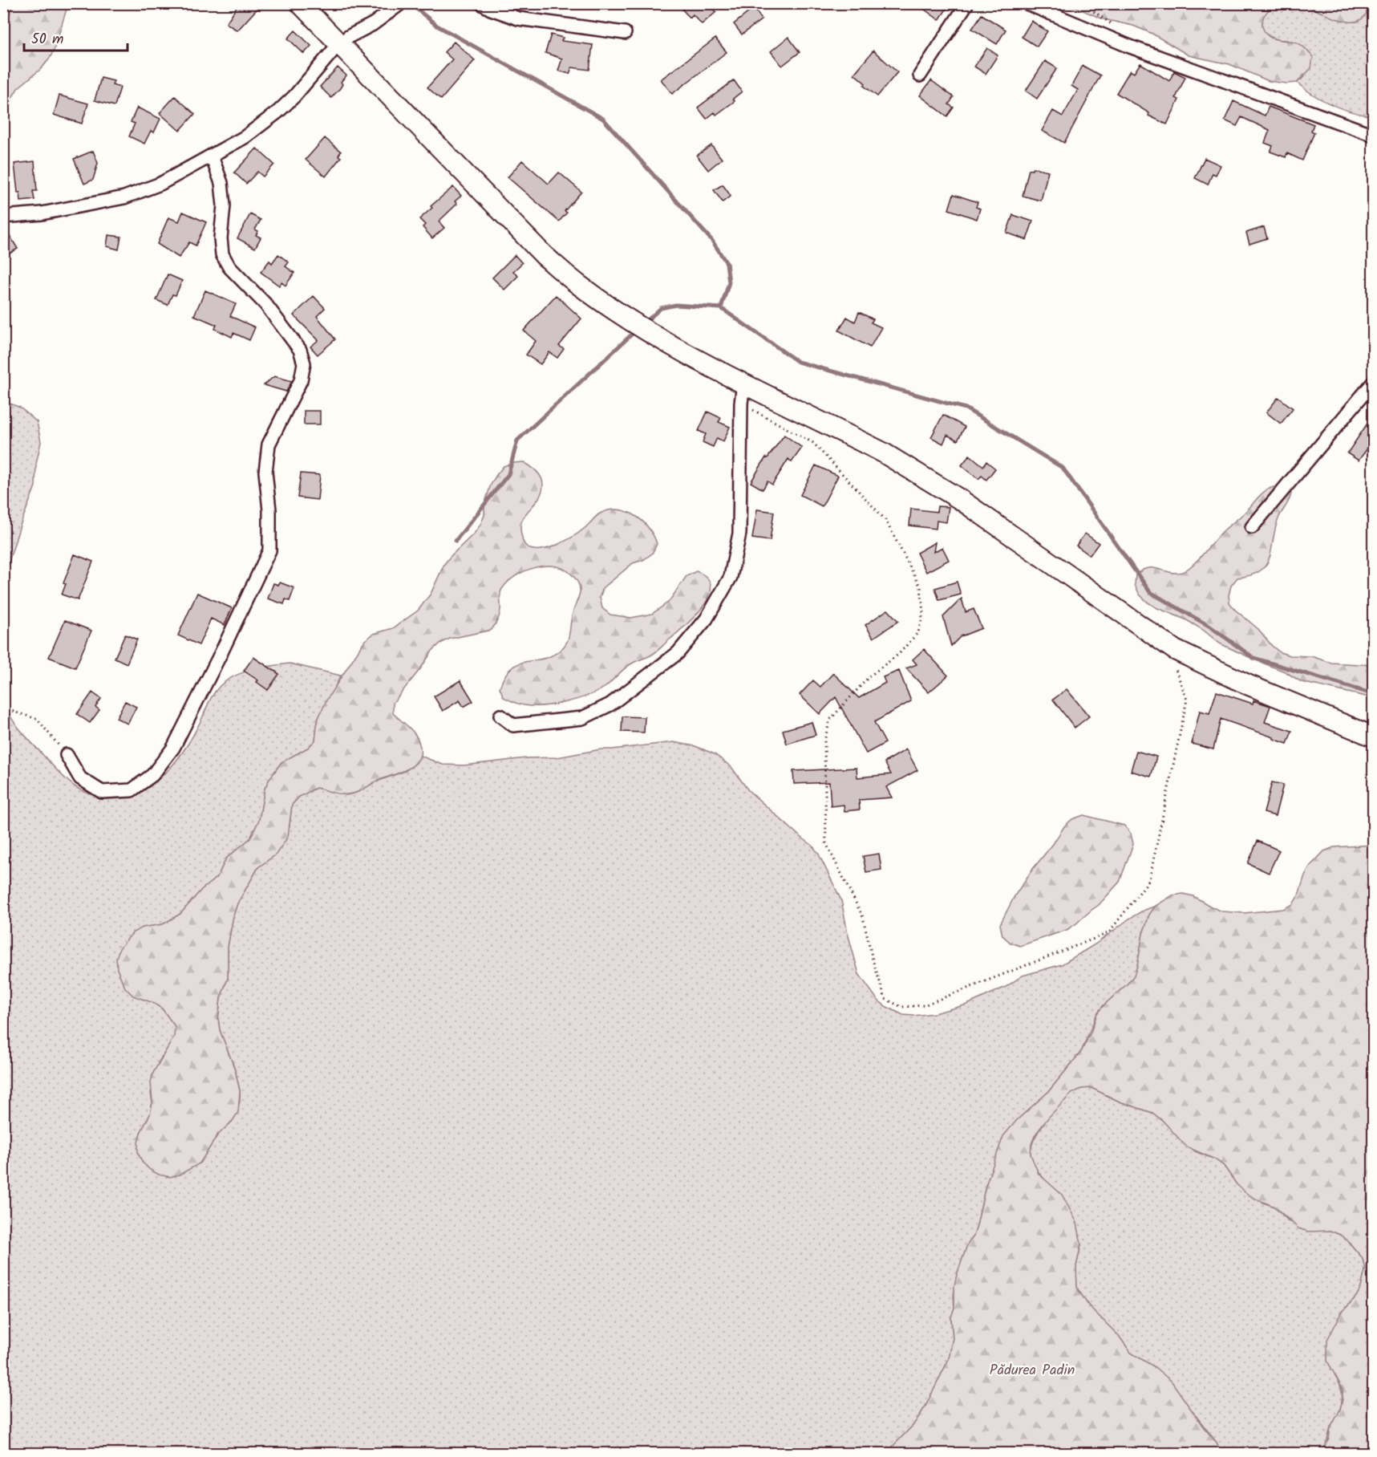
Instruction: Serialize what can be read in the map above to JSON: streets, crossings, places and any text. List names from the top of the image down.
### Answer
{
  "parks": ["Pădurea Padin"],
  "scale_bar": "50 m"
}
